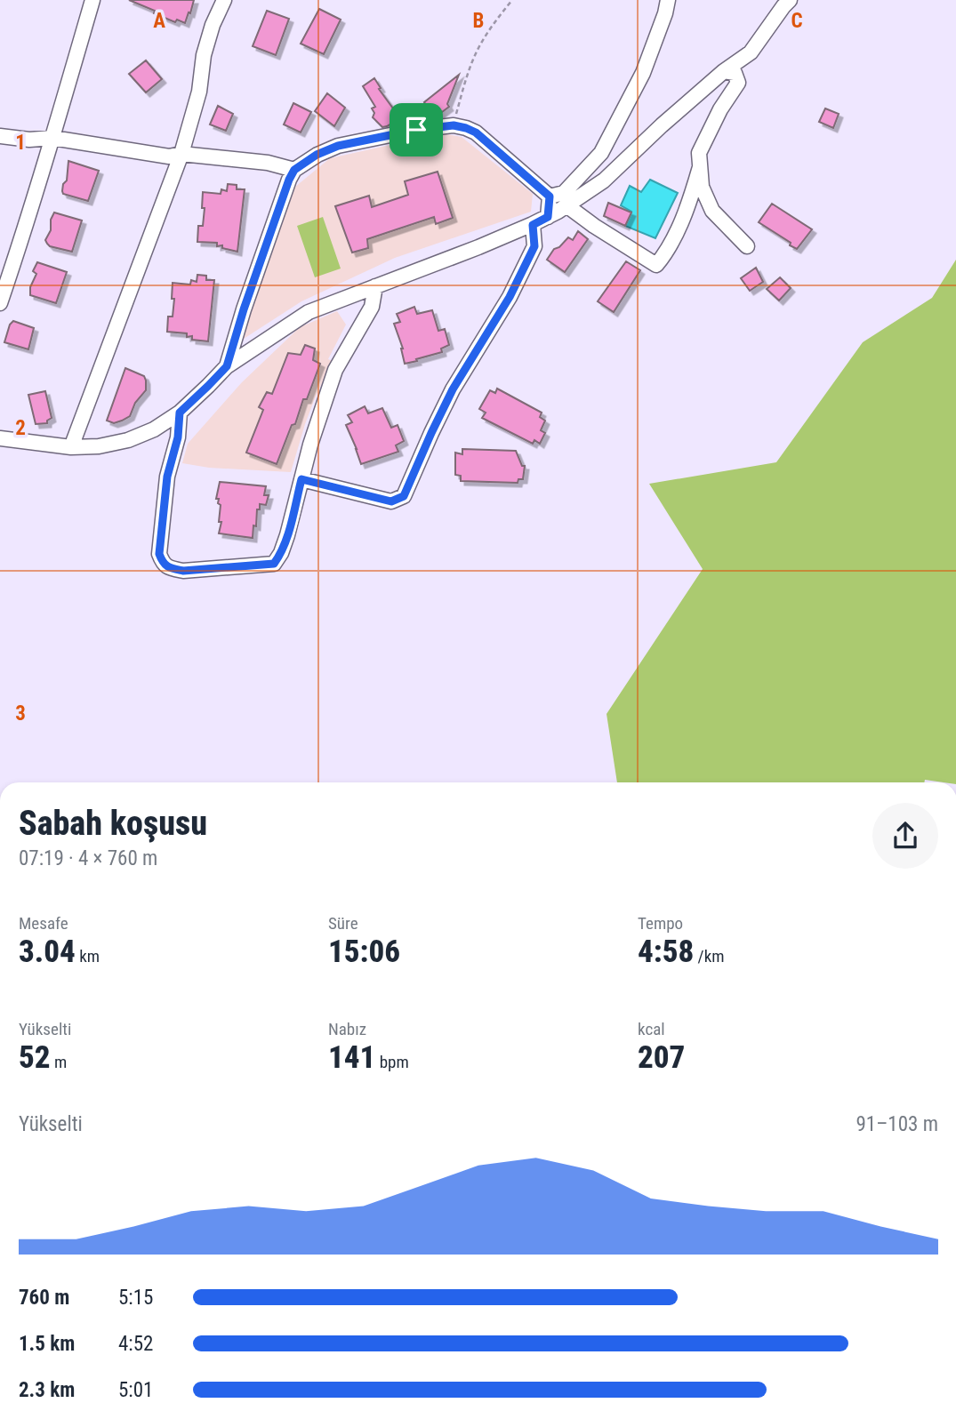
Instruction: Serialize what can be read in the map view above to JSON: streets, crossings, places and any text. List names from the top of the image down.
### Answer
{
  "page": {
    "heading": ["Sabah koşusu", "07:19 · 4 × 760 m"],
    "stats": [
      ["Mesafe", "3.04 km"],
      ["Süre", "15:06"],
      ["Tempo", "4:58 /km"],
      ["Yükselti", "52 m"],
      ["Nabız", "141 bpm"],
      ["kcal", "207"]
    ],
    "chart": ["Yükselti", "91–103 m"],
    "list": [
      {
        "name": "760 m",
        "note": "5:15"
      },
      {
        "name": "1.5 km",
        "note": "4:52"
      },
      {
        "name": "2.3 km",
        "note": "5:01"
      }
    ]
  },
  "grid": {
    "columns": ["A", "B", "C"],
    "rows": ["1", "2", "3"]
  }
}
